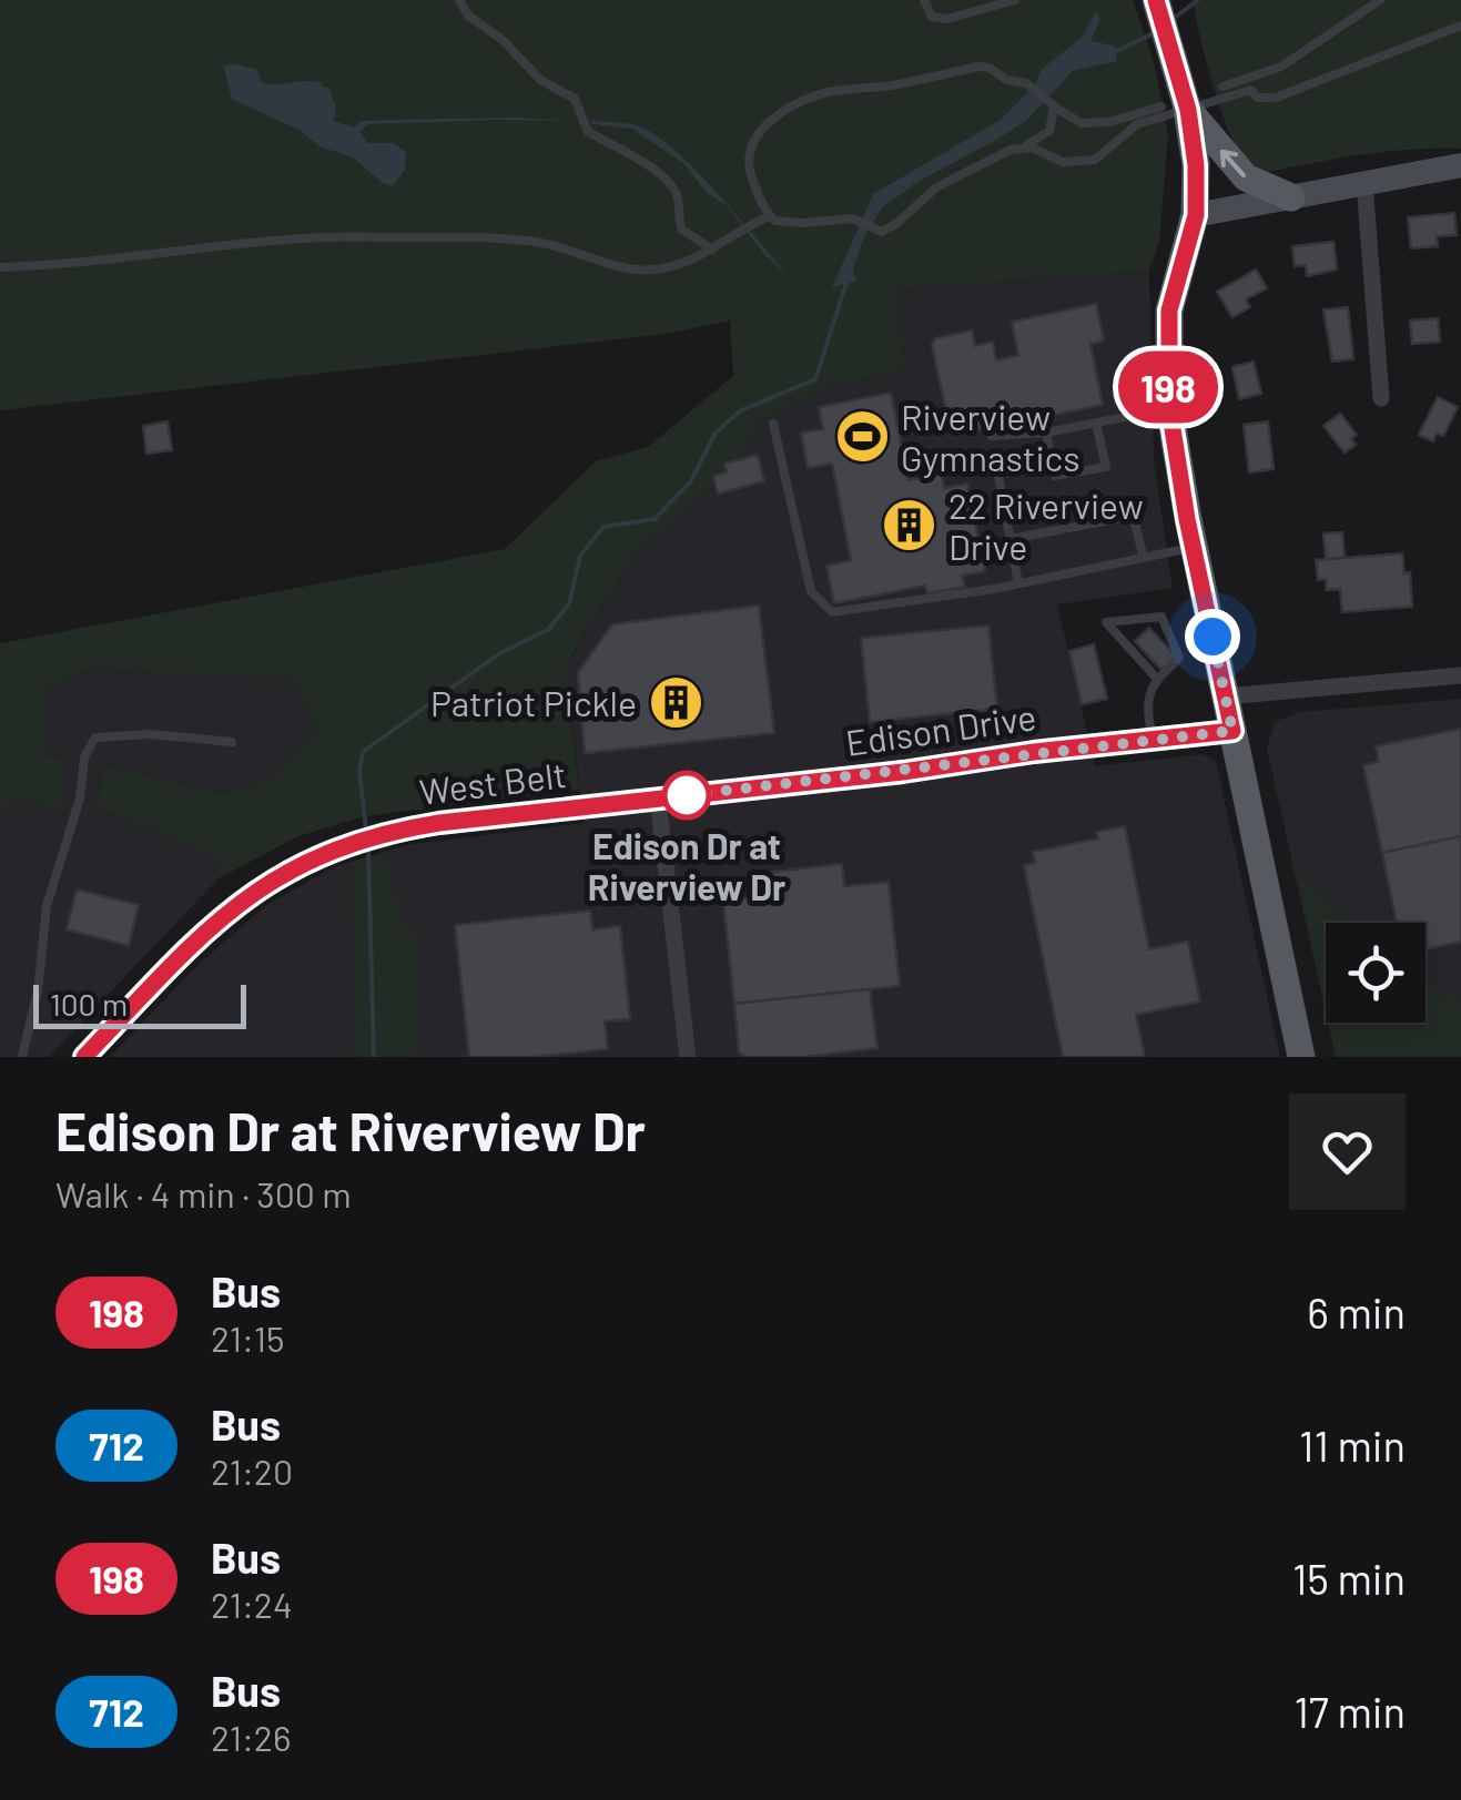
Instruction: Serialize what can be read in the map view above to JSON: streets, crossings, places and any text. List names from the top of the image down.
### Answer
{
  "streets": {
    "main road": ["Edison Drive", "West Belt"]
  },
  "crossings": [
    ["Edison Drive", "West Belt"]
  ],
  "places": {
    "sports": ["Riverview Gymnastics"],
    "building": ["22 Riverview Drive", "Patriot Pickle"],
    "other": ["Edison Dr at Riverview Dr"]
  },
  "lines": ["bus line 198"],
  "scale_bar": "100 m",
  "page": {
    "on_map": "198",
    "scale": "100 m",
    "heading": ["Edison Dr at Riverview Dr", "Walk · 4 min · 300 m"],
    "list": [
      {
        "mark": "198",
        "name": "Bus",
        "note": "21:15",
        "value": "6 min"
      },
      {
        "mark": "712",
        "name": "Bus",
        "note": "21:20",
        "value": "11 min"
      },
      {
        "mark": "198",
        "name": "Bus",
        "note": "21:24",
        "value": "15 min"
      },
      {
        "mark": "712",
        "name": "Bus",
        "note": "21:26",
        "value": "17 min"
      }
    ]
  }
}
